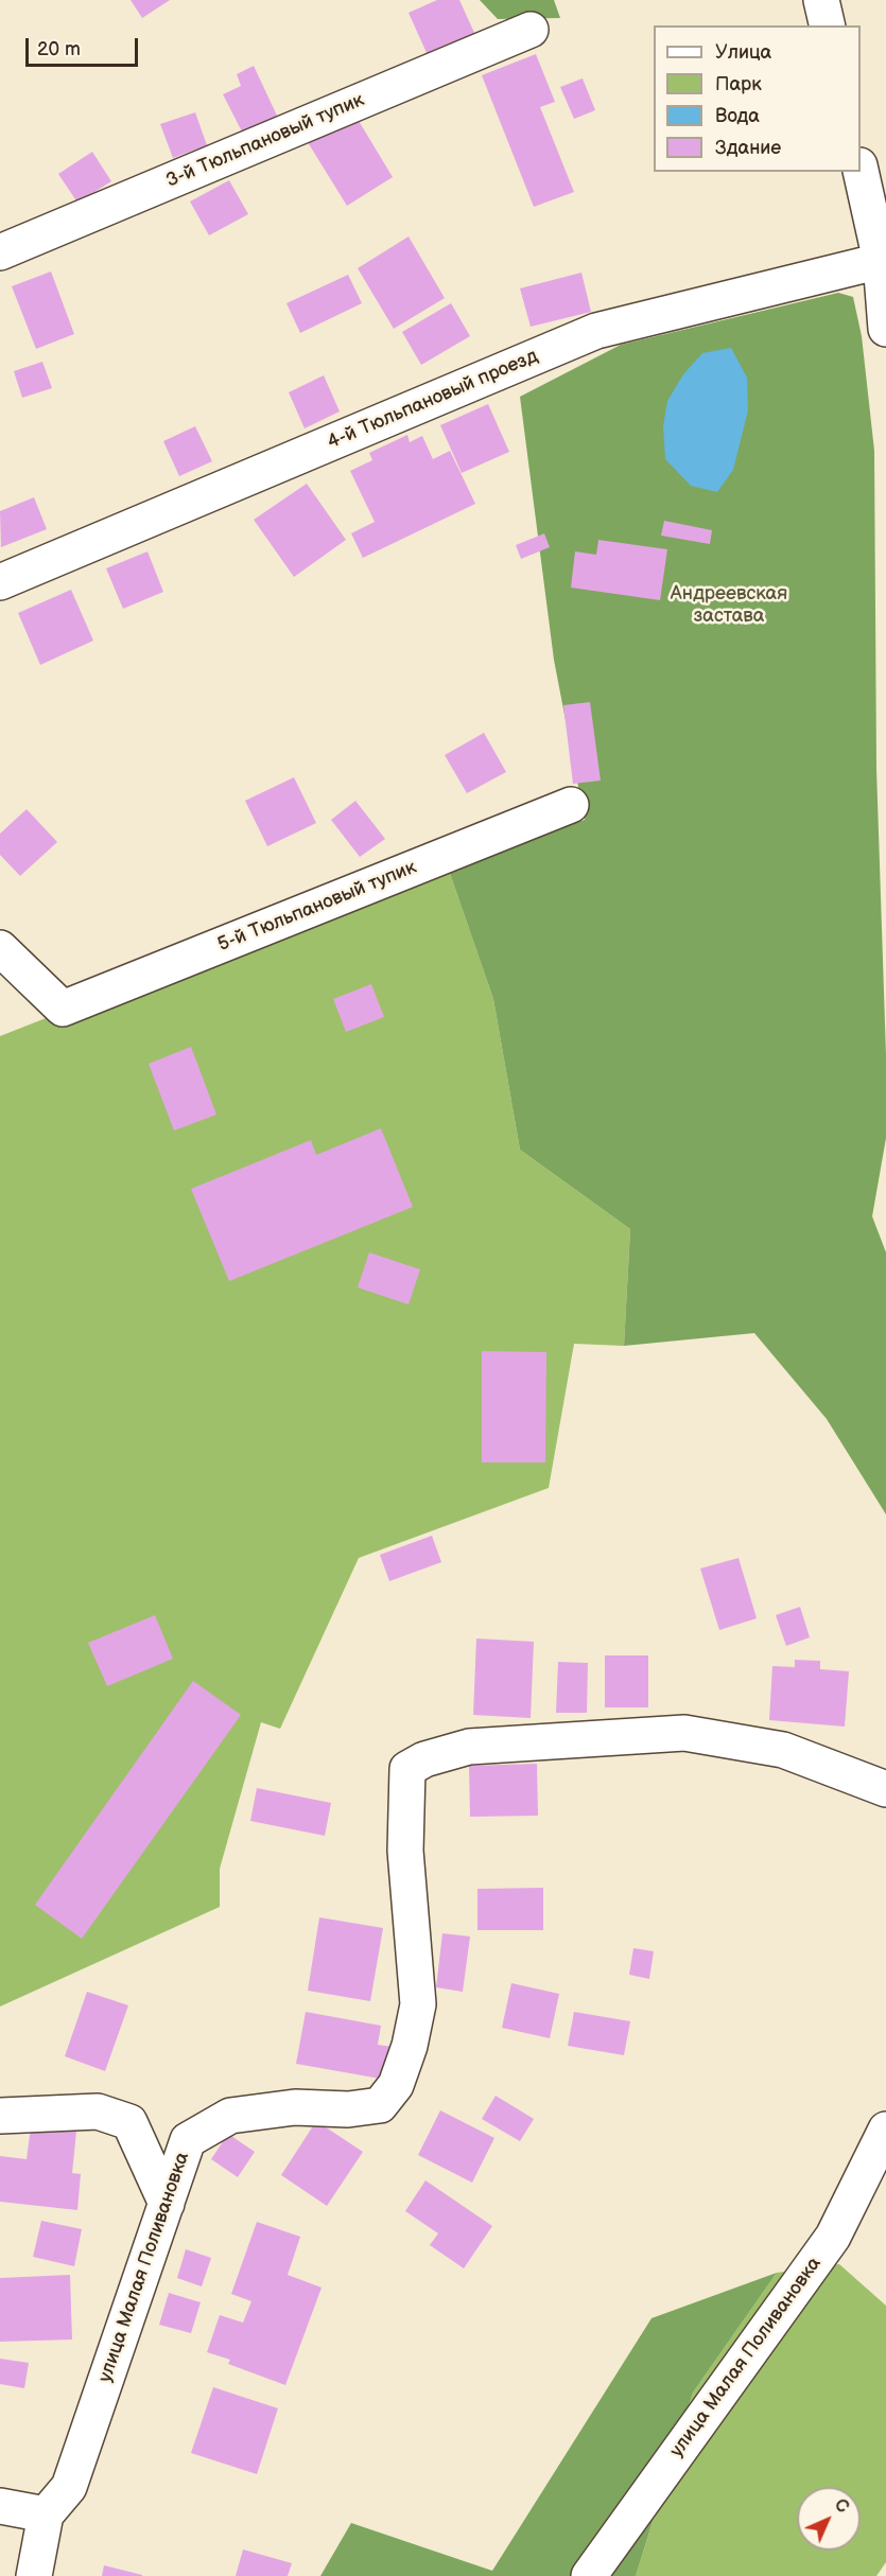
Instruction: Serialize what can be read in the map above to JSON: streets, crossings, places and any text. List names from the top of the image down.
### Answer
{
  "streets": {
    "street": [
      "3-й Тюльпановый тупик",
      "4-й Тюльпановый проезд",
      "5-й Тюльпановый тупик",
      "улица Малая Поливановка"
    ]
  },
  "parks": ["Андреевская застава"],
  "legend": [
    "Улица",
    "Парк",
    "Вода",
    "Здание"
  ],
  "scale_bar": "20 m",
  "north": "top right"
}
